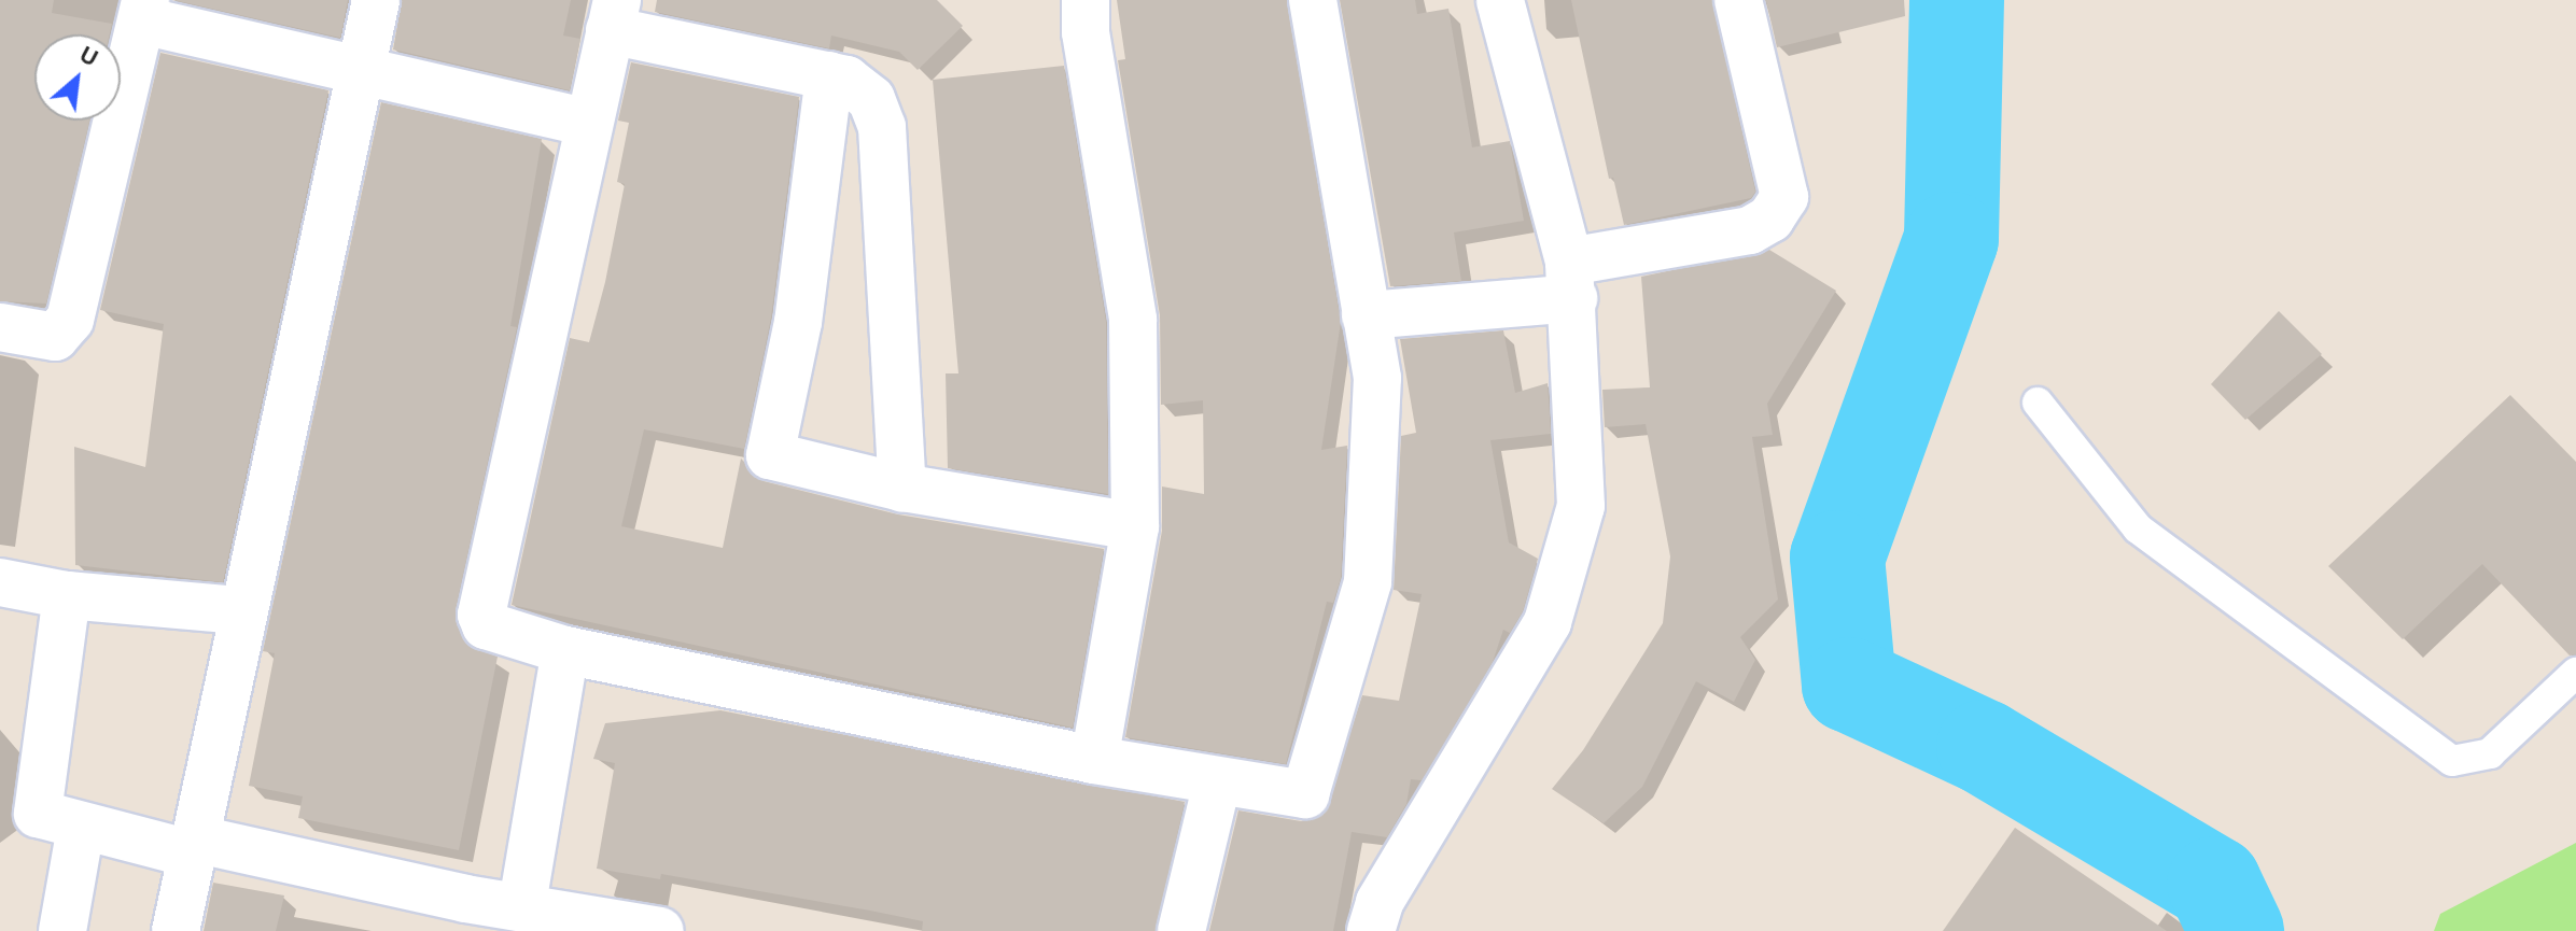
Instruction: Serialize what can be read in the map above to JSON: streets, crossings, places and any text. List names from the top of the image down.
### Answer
{
  "north": "top right"
}
